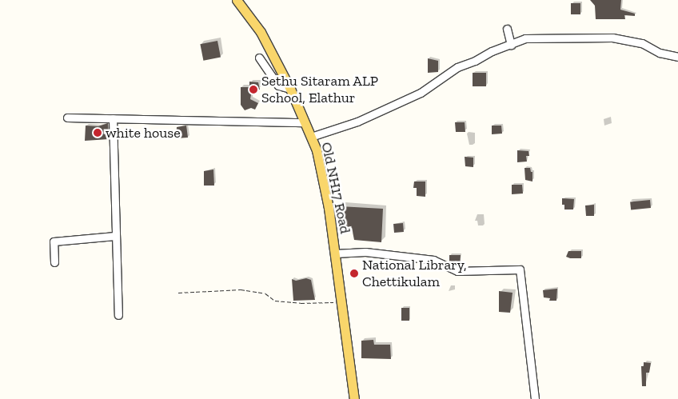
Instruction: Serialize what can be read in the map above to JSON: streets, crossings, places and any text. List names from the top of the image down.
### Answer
{
  "streets": {
    "main road": ["Old NH17 Road"]
  },
  "places": ["Sethu Sitaram ALP School, Elathur", "white house", "National Library, Chettikulam"]
}
